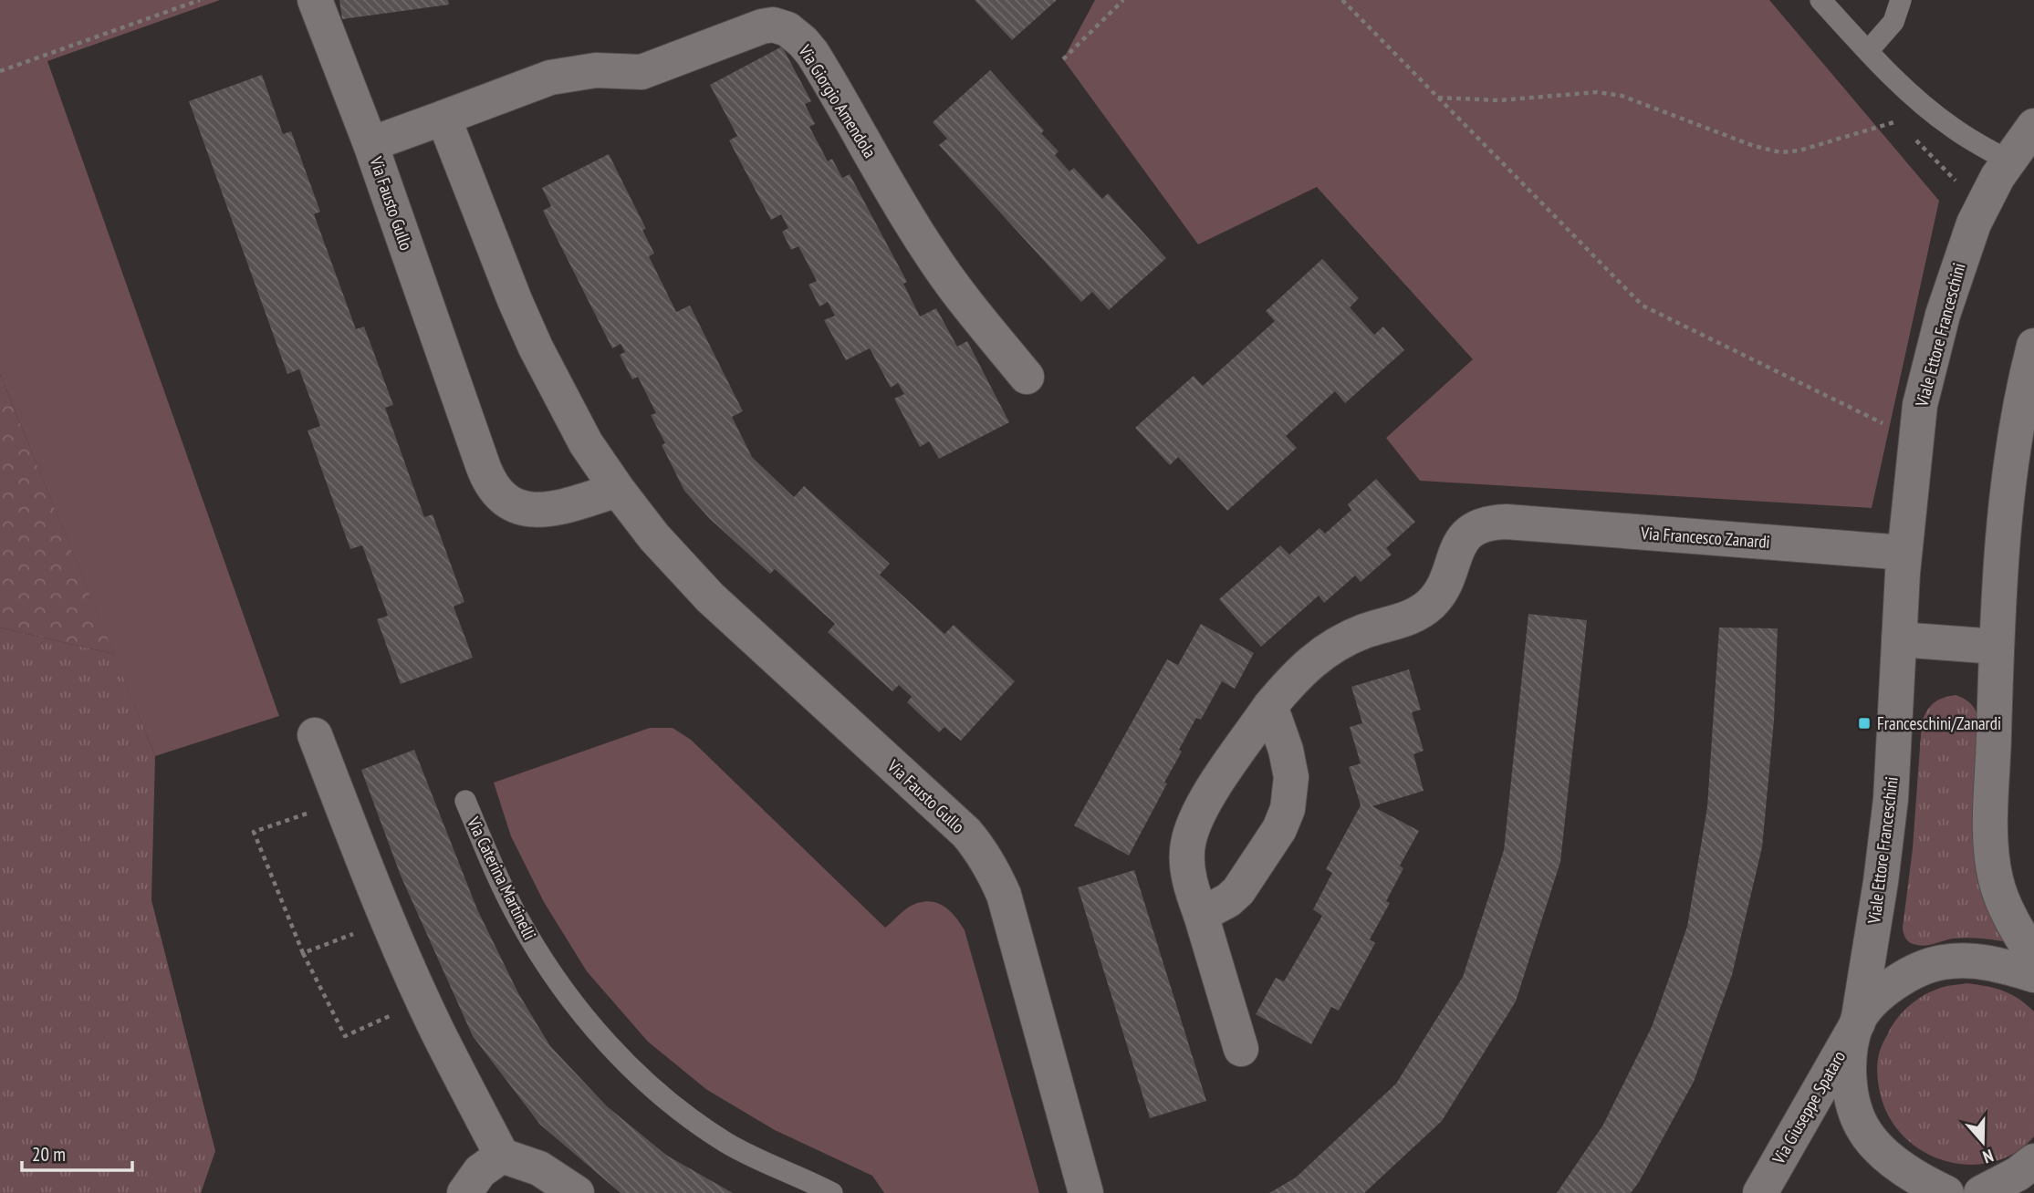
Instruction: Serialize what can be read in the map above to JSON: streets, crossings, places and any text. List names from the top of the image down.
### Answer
{
  "streets": {
    "street": [
      "Via Giorgio Amendola",
      "Via Fausto Gullo",
      "Viale Ettore Franceschini",
      "Via Francesco Zanardi",
      "Via Giuseppe Spataro"
    ],
    "lane": ["Via Caterina Martinelli"]
  },
  "crossings": [
    ["Via Giorgio Amendola", "Via Fausto Gullo"],
    ["Viale Ettore Franceschini", "Via Francesco Zanardi"],
    ["Viale Ettore Franceschini", "Via Giuseppe Spataro"]
  ],
  "places": {
    "transit": ["Franceschini/Zanardi"]
  },
  "scale_bar": "20 m",
  "north": "bottom"
}
